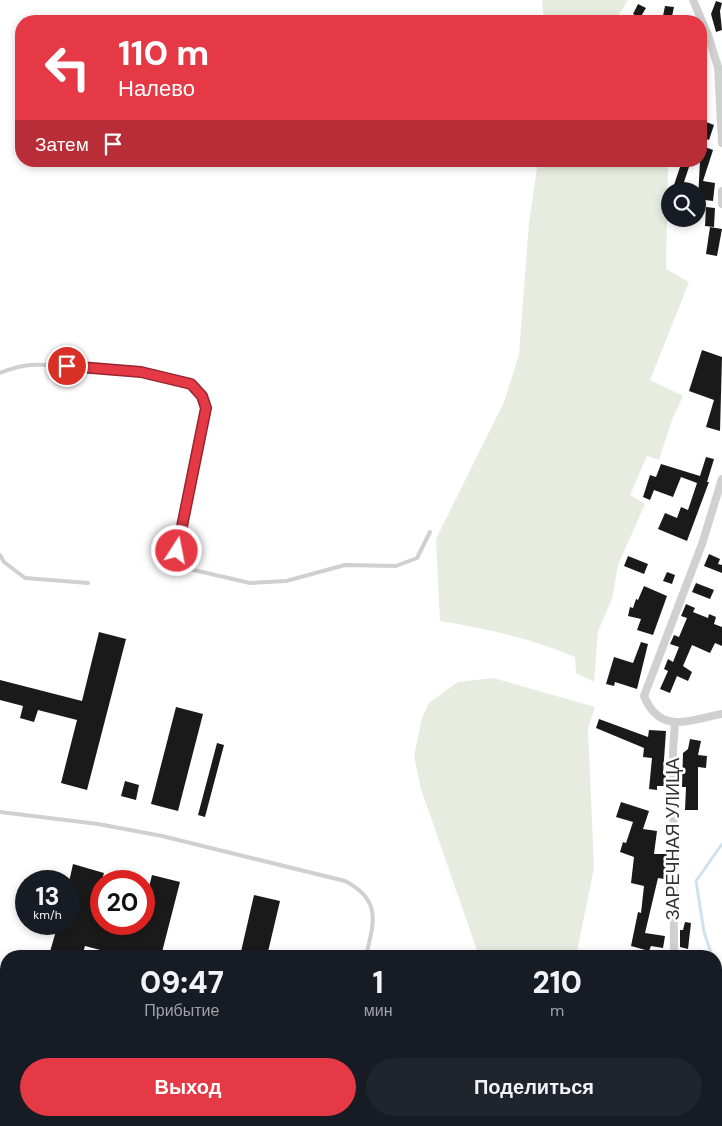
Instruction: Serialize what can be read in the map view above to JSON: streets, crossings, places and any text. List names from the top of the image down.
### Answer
{
  "streets": {
    "street": ["ЗАРЕЧНАЯ УЛИЦА"]
  },
  "page": {
    "turn": ["110 m", "Налево"],
    "then": "Затем",
    "speed": "13 km/h",
    "limit": "20",
    "eta": [
      "09:47",
      "Прибытие",
      "1",
      "мин",
      "210",
      "m"
    ],
    "buttons": ["Выход", "Поделиться"]
  }
}
